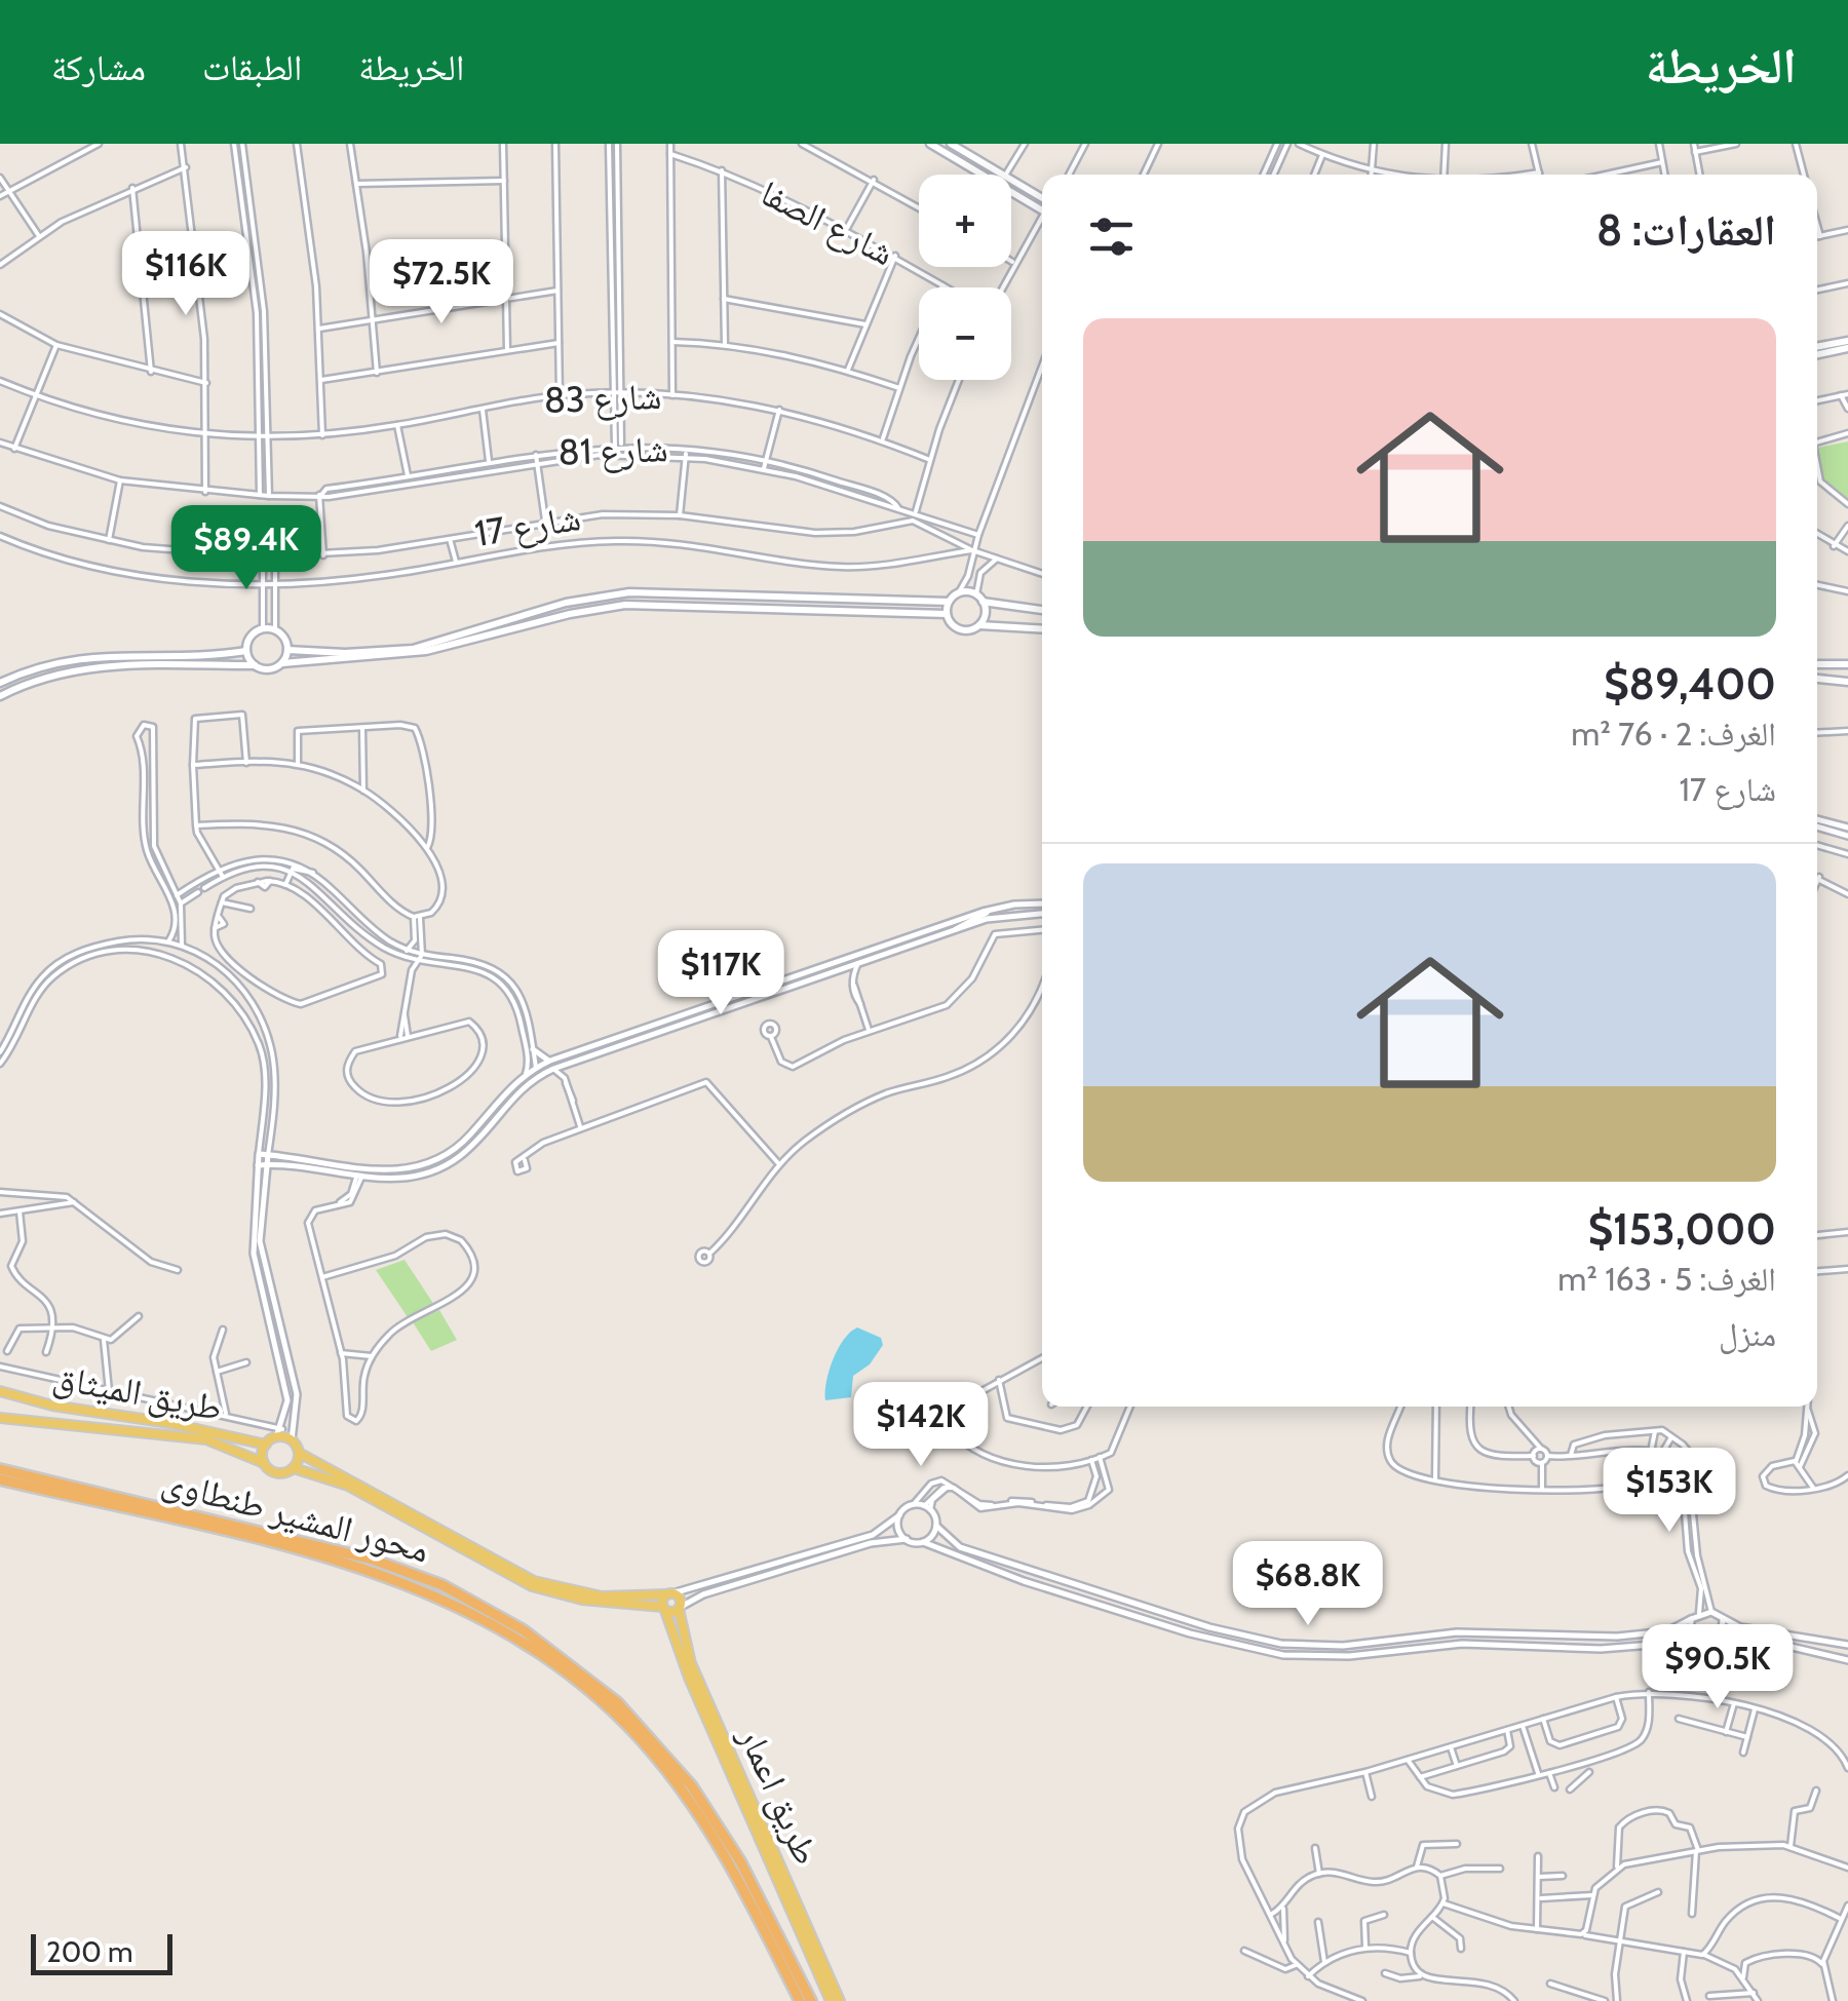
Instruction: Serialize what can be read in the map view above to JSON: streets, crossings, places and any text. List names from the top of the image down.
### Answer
{
  "streets": {
    "highway": ["محور المشير طنطاوى"],
    "main road": ["طريق الميثاق", "طريق اعمار"],
    "street": [
      "شارع الصفا",
      "شارع 83",
      "شارع 81",
      "شارع 17"
    ]
  },
  "scale_bar": "200 m",
  "page": {
    "header": "الخريطة",
    "nav": ["الخريطة", "الطبقات", "مشاركة"],
    "map_buttons": ["+", "−"],
    "heading": "العقارات: 8",
    "price": [
      "$116K",
      "$72.5K",
      "$89.4K",
      "$117K",
      "$142K",
      "$153K",
      "$68.8K",
      "$90.5K"
    ],
    "list": [
      {
        "name": "$89,400",
        "note": "الغرف: 2 · 76 m² · شارع 17"
      },
      {
        "name": "$153,000",
        "note": "الغرف: 5 · 163 m² · منزل"
      }
    ],
    "scale": "200 m"
  }
}
